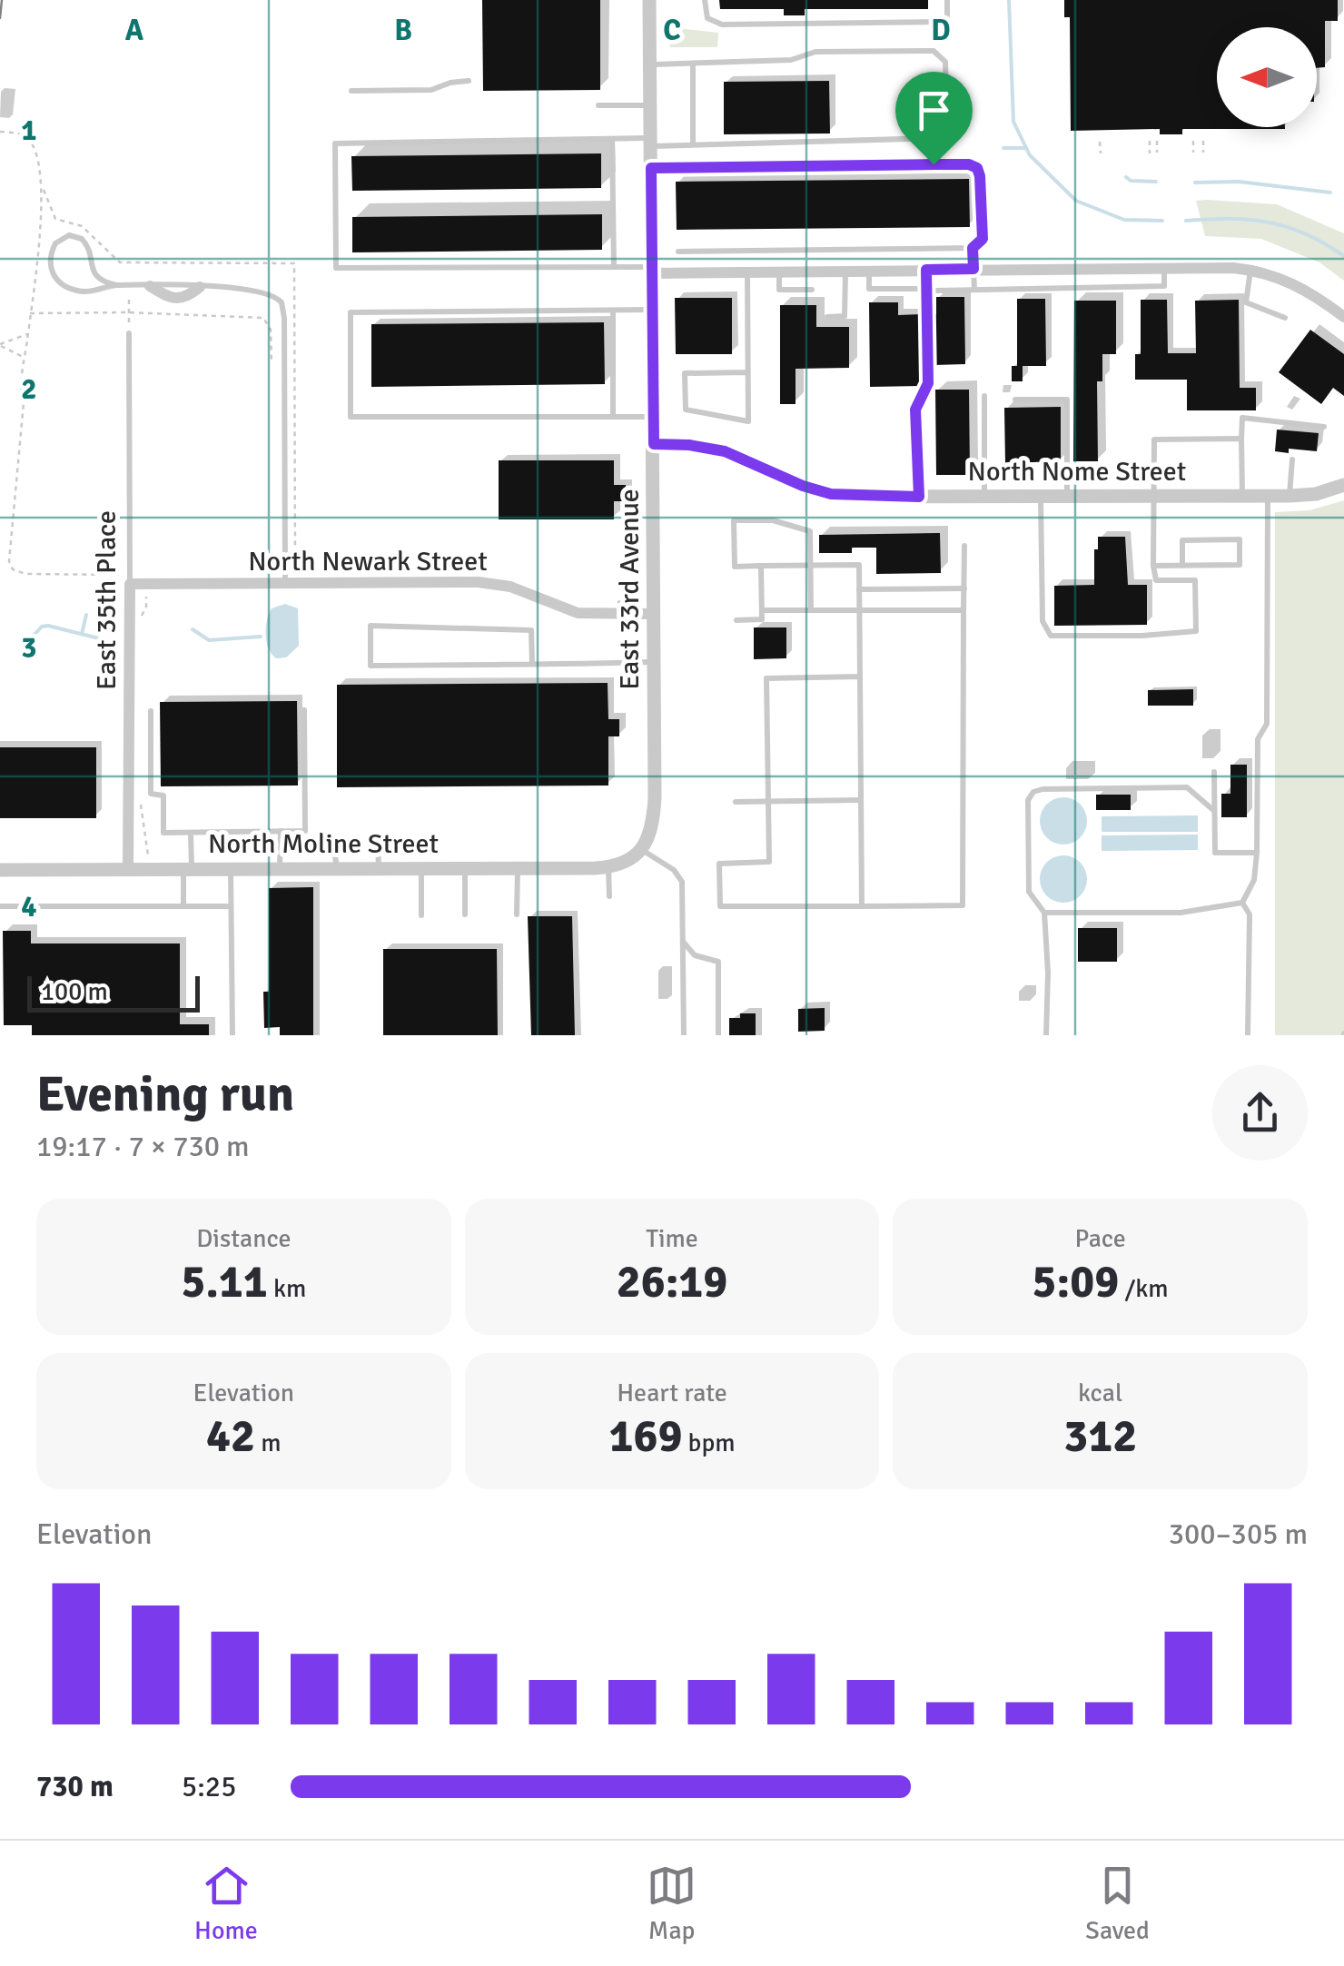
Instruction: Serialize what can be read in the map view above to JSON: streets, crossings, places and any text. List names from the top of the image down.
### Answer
{
  "streets": {
    "street": [
      "North Nome Street",
      "North Newark Street",
      "East 33rd Avenue",
      "East 35th Place",
      "North Moline Street"
    ]
  },
  "crossings": [
    ["North Nome Street", "East 33rd Avenue"],
    ["North Newark Street", "East 33rd Avenue"],
    ["North Newark Street", "East 35th Place"],
    ["East 33rd Avenue", "North Moline Street"],
    ["East 35th Place", "North Moline Street"]
  ],
  "scale_bar": "100 m",
  "north": "left",
  "page": {
    "scale": "100 m",
    "heading": ["Evening run", "19:17 · 7 × 730 m"],
    "stats": [
      ["Distance", "5.11 km"],
      ["Time", "26:19"],
      ["Pace", "5:09 /km"],
      ["Elevation", "42 m"],
      ["Heart rate", "169 bpm"],
      ["kcal", "312"]
    ],
    "chart": ["Elevation", "300–305 m"],
    "list": [
      {
        "name": "730 m",
        "note": "5:25"
      }
    ],
    "tabs": ["Home", "Map", "Saved"]
  },
  "grid": {
    "columns": [
      "A",
      "B",
      "C",
      "D"
    ],
    "rows": [
      "1",
      "2",
      "3",
      "4"
    ]
  }
}
